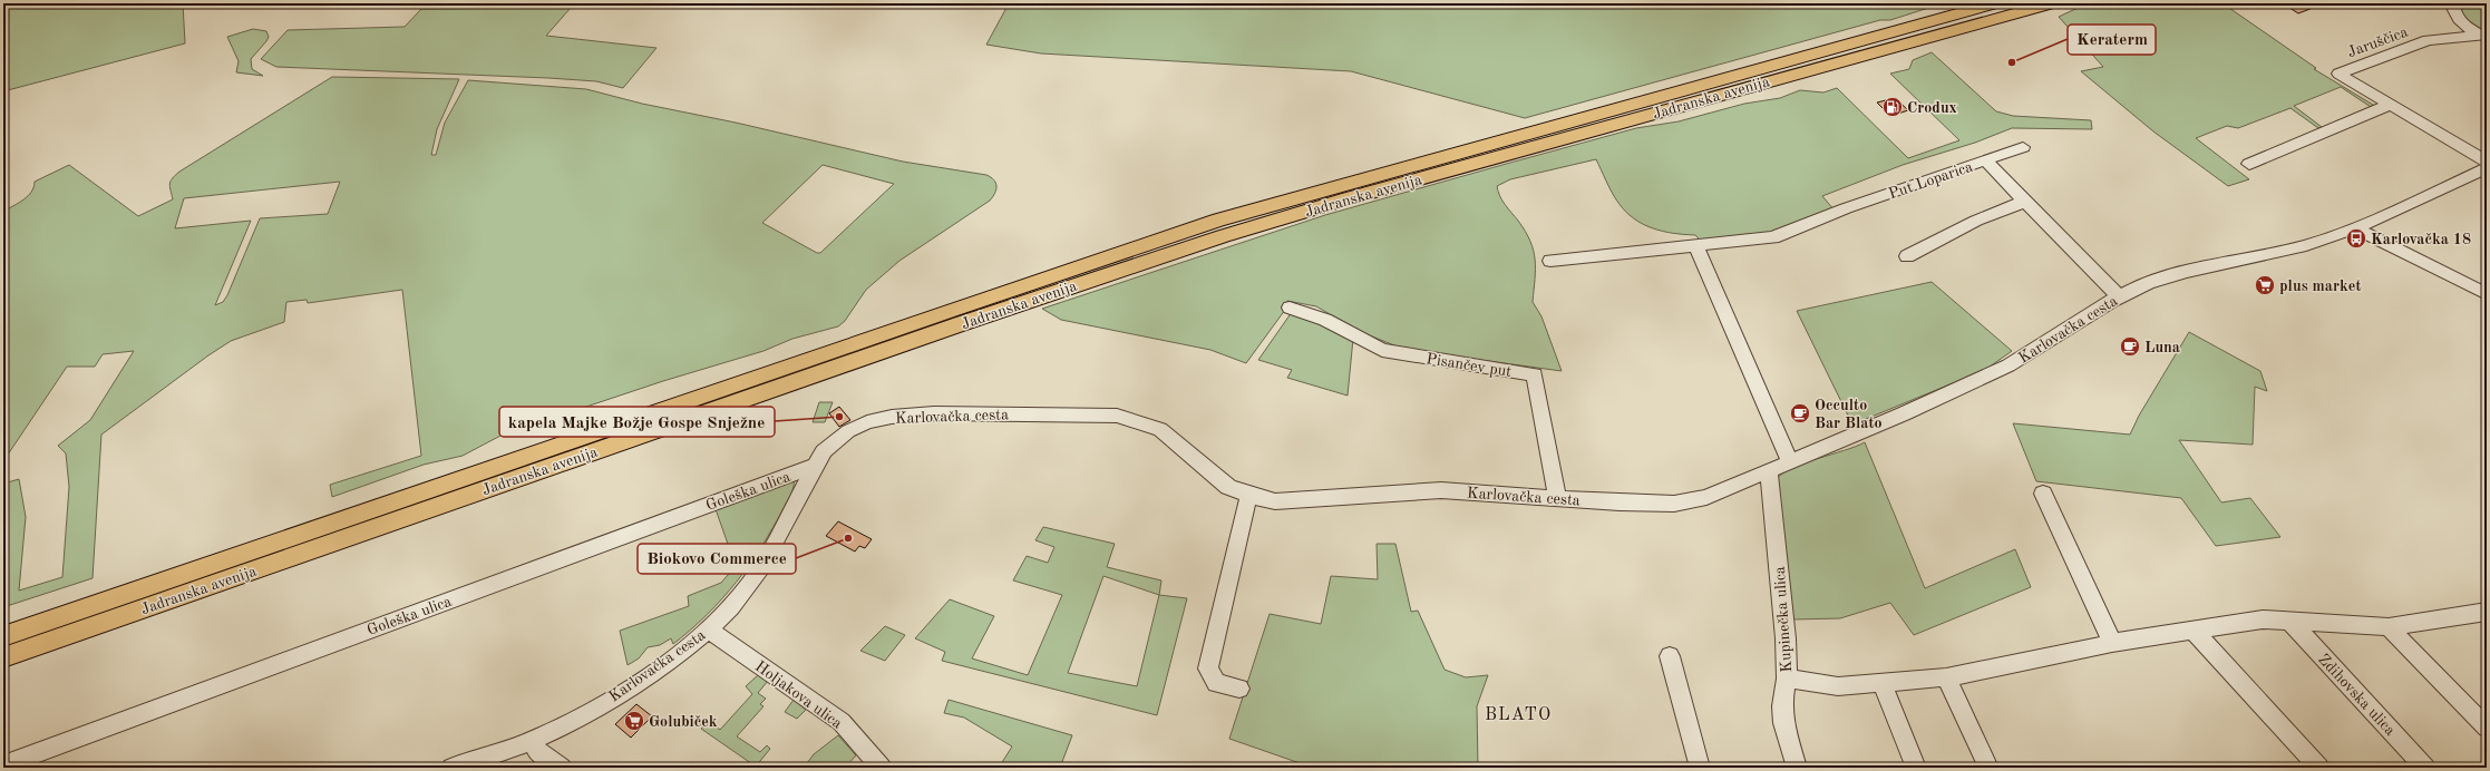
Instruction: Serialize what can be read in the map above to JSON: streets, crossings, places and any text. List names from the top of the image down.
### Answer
{
  "streets": {
    "main road": ["Jadranska avenija"],
    "street": [
      "Jaruščica",
      "Put Loparica",
      "Karlovačka cesta",
      "Pisančev put",
      "Goleška ulica",
      "Kupinečka ulica",
      "Holjakova ulica",
      "Zdihovska ulica"
    ]
  },
  "crossings": [
    ["Put Loparica", "Karlovačka cesta"],
    ["Karlovačka cesta", "Pisančev put"],
    ["Karlovačka cesta", "Goleška ulica"],
    ["Karlovačka cesta", "Kupinečka ulica"],
    ["Karlovačka cesta", "Holjakova ulica"]
  ],
  "districts": ["BLATO"],
  "places": {
    "other": ["Keraterm", "kapela Majke Božje Gospe Snježne", "Biokovo Commerce"],
    "fuel station": ["Crodux"],
    "bus stop": ["Karlovačka 18"],
    "supermarket": ["plus market", "Golubiček"],
    "cafe": ["Luna", "Occulto Bar Blato"]
  }
}
